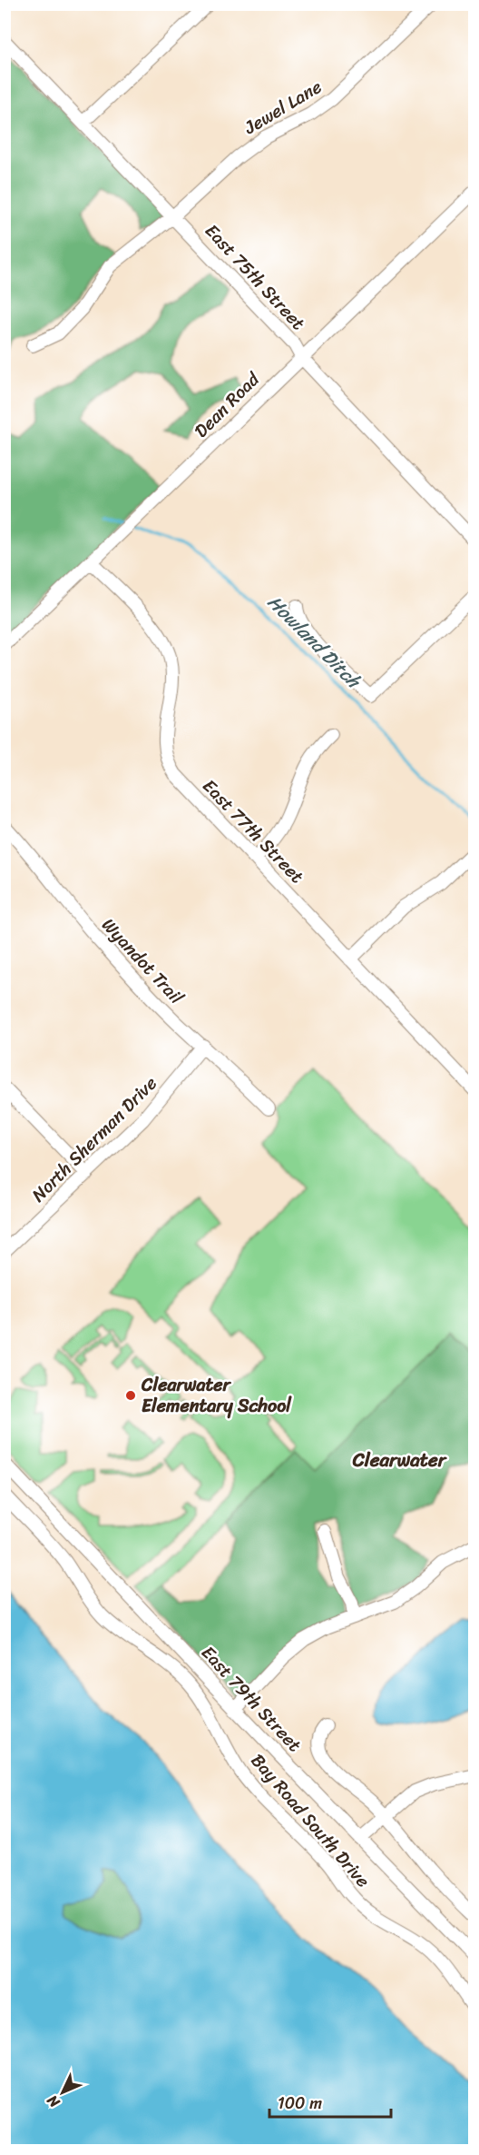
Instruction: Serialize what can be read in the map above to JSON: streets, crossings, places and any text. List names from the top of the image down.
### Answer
{
  "streets": {
    "street": [
      "Jewel Lane",
      "East 75th Street",
      "Dean Road",
      "East 77th Street",
      "Wyandot Trail",
      "North Sherman Drive",
      "East 79th Street",
      "Bay Road South Drive"
    ]
  },
  "crossings": [
    ["Jewel Lane", "East 75th Street"],
    ["East 75th Street", "Dean Road"],
    ["Dean Road", "East 77th Street"],
    ["Wyandot Trail", "North Sherman Drive"]
  ],
  "districts": ["Clearwater"],
  "water": ["Howland Ditch"],
  "places": ["Clearwater Elementary School"],
  "scale_bar": "100 m",
  "north": "bottom left"
}
